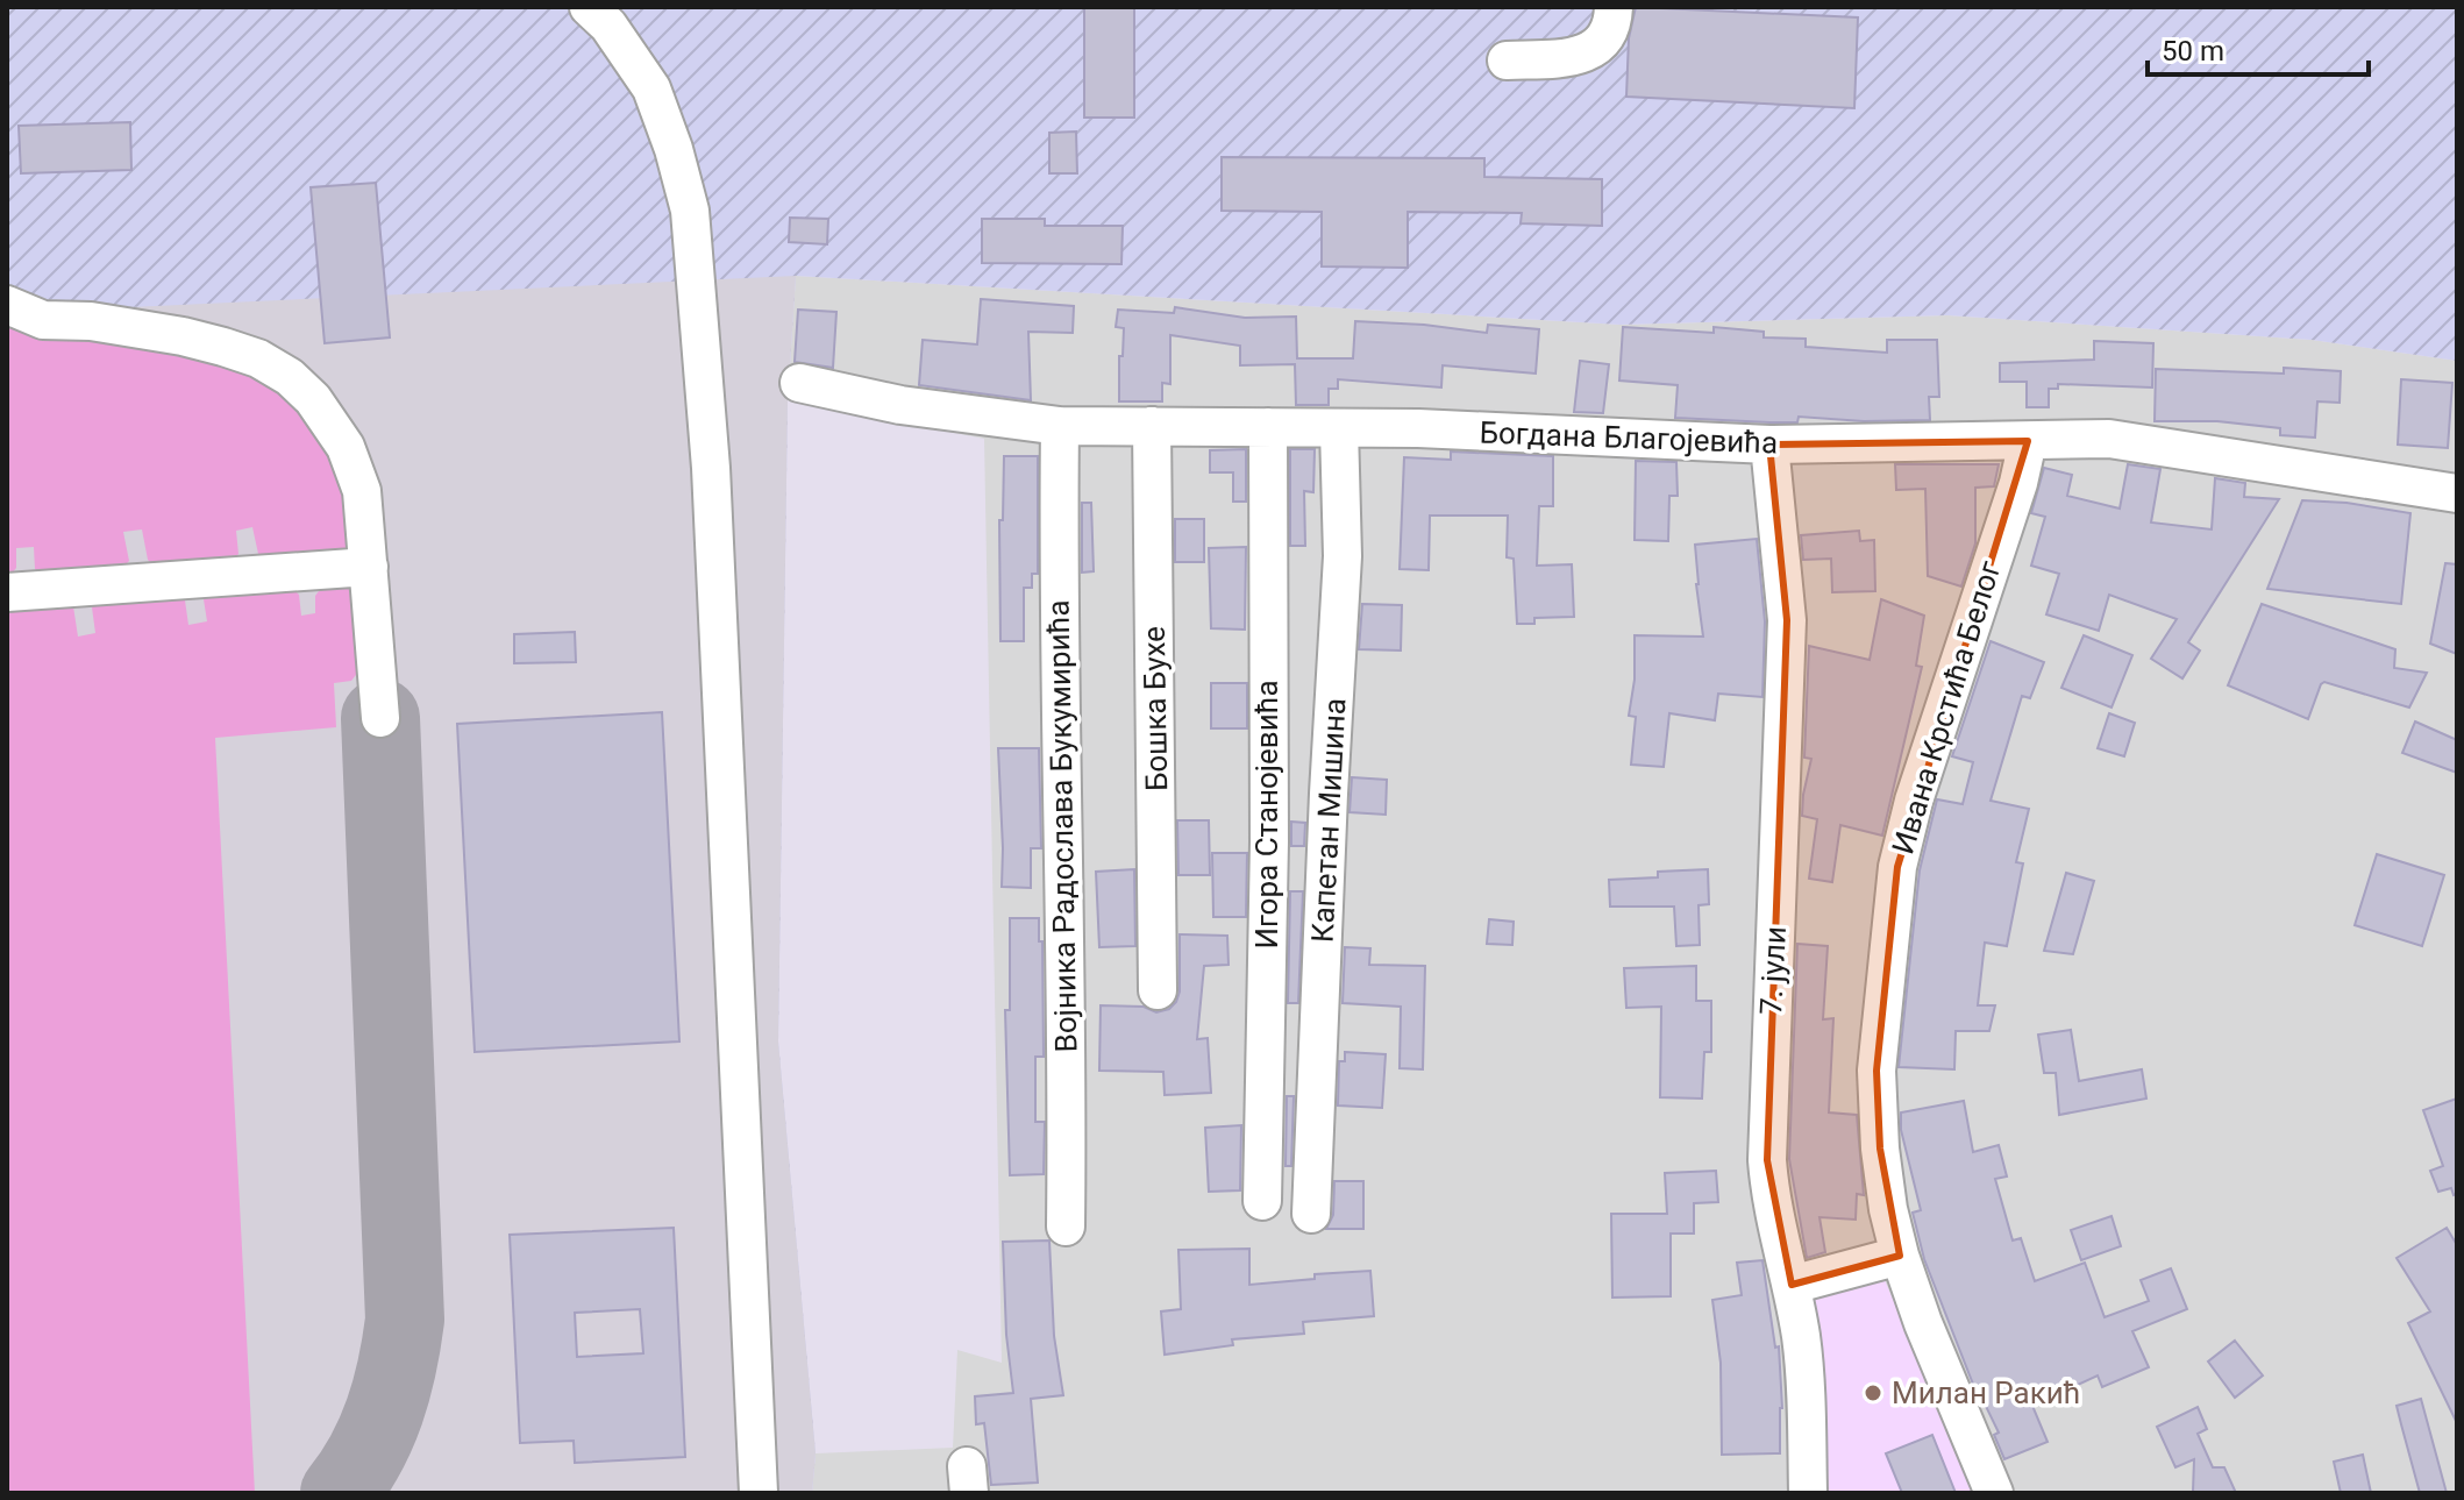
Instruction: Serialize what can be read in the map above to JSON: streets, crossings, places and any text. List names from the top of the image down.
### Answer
{
  "streets": {
    "street": [
      "Богдана Благојевића",
      "Ивана Крстића Белог",
      "Бошка Бухе",
      "Игора Станојевића",
      "Капетан Мишина",
      "Војника Радослава Букумирића",
      "7. јули"
    ]
  },
  "crossings": [
    ["Богдана Благојевића", "Ивана Крстића Белог"],
    ["Богдана Благојевића", "Бошка Бухе"],
    ["Богдана Благојевића", "Игора Станојевића"],
    ["Богдана Благојевића", "Капетан Мишина"],
    ["Богдана Благојевића", "Војника Радослава Букумирића"],
    ["Богдана Благојевића", "7. јули"]
  ],
  "places": ["Милан Ракић"],
  "scale_bar": "50 m"
}
